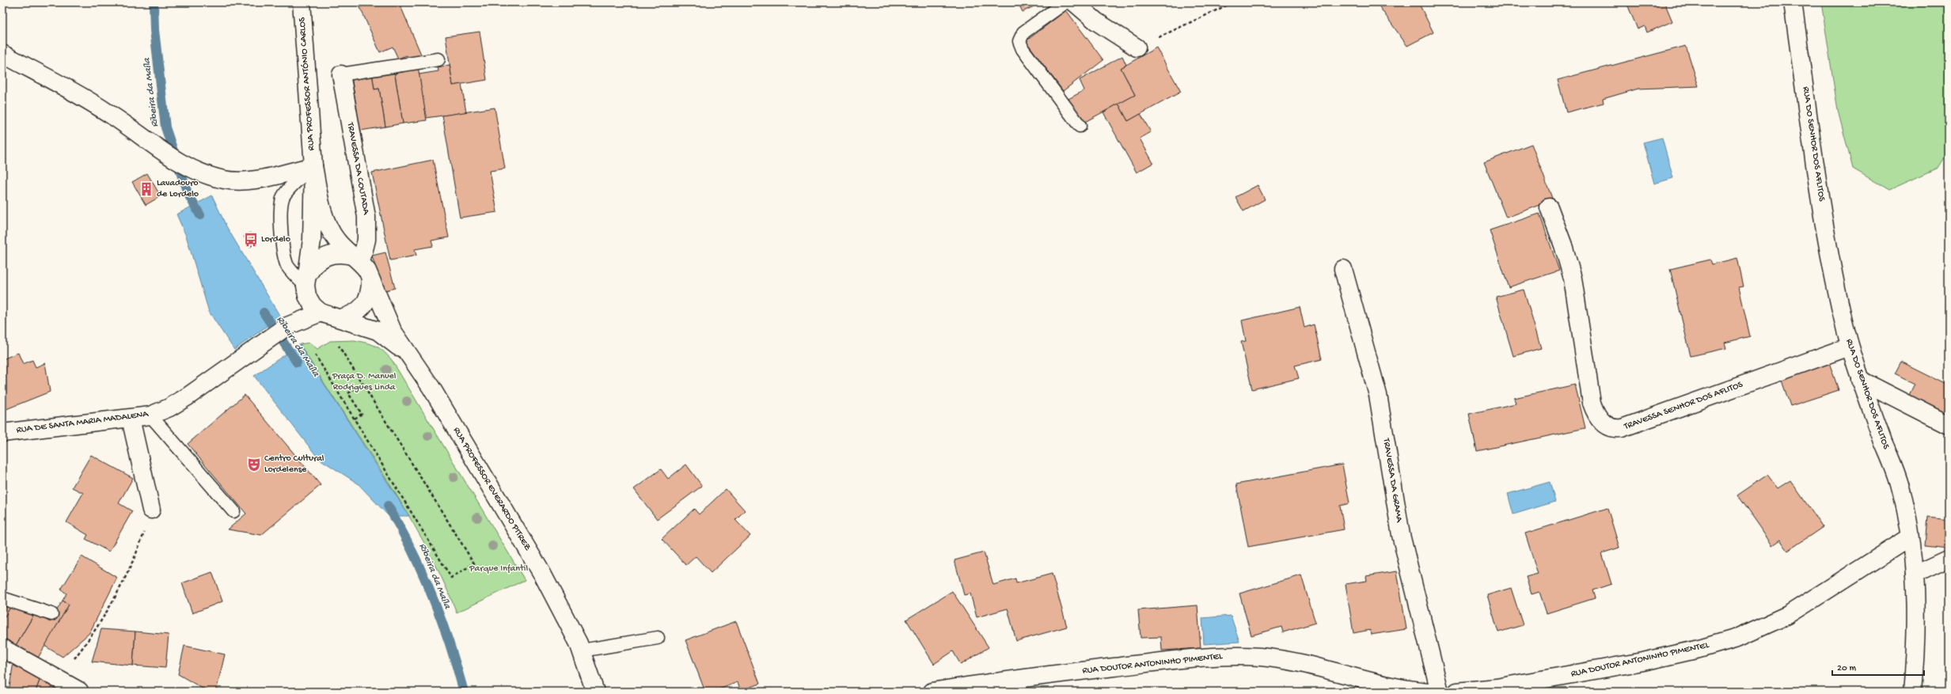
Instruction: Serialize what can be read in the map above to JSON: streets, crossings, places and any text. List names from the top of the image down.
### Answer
{
  "streets": {
    "street": [
      "RUA PROFESSOR ANTÓNIO CARLOS",
      "RUA DO SENHOR DOS AFLITOS",
      "TRAVESSA DA COUTADA",
      "TRAVESSA SENHOR DOS AFLITOS",
      "RUA DE SANTA MARIA MADALENA",
      "TRAVESSA DA GRAMA",
      "RUA PROFESSOR EVERARDO PITREZ",
      "RUA DOUTOR ANTONINHO PIMENTEL"
    ]
  },
  "crossings": [
    ["RUA DO SENHOR DOS AFLITOS", "TRAVESSA SENHOR DOS AFLITOS"],
    ["RUA DO SENHOR DOS AFLITOS", "RUA DOUTOR ANTONINHO PIMENTEL"]
  ],
  "water": ["Ribeira da Maíla"],
  "parks": ["Praça D. Manuel Rodrigues Linda", "Parque Infantil"],
  "places": {
    "building": ["Lavadouro de Lordelo"],
    "bus stop": ["Lordelo"],
    "theatre": ["Centro Cultural Lordelense"]
  },
  "scale_bar": "20 m"
}
